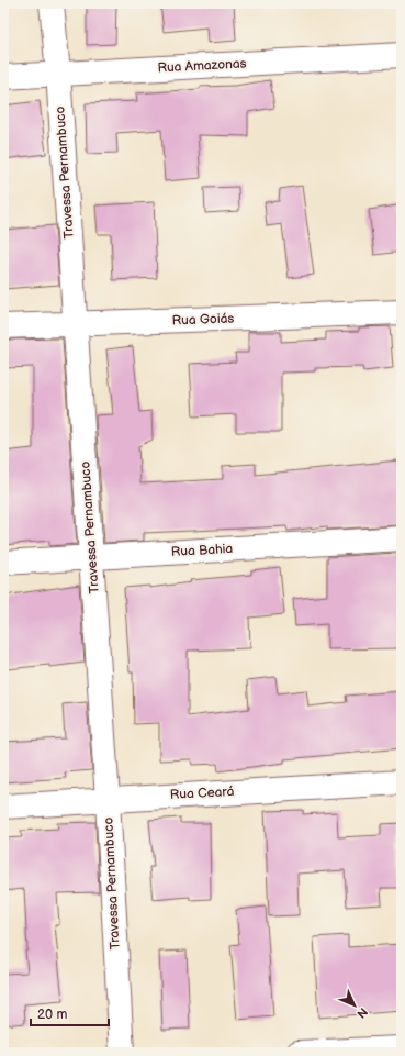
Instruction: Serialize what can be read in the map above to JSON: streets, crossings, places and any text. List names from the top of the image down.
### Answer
{
  "streets": {
    "street": [
      "Rua Amazonas",
      "Travessa Pernambuco",
      "Rua Goiás",
      "Rua Bahia",
      "Rua Ceará"
    ]
  },
  "crossings": [
    ["Rua Amazonas", "Travessa Pernambuco"],
    ["Travessa Pernambuco", "Rua Goiás"],
    ["Travessa Pernambuco", "Rua Bahia"],
    ["Travessa Pernambuco", "Rua Ceará"]
  ],
  "scale_bar": "20 m",
  "north": "bottom right"
}
